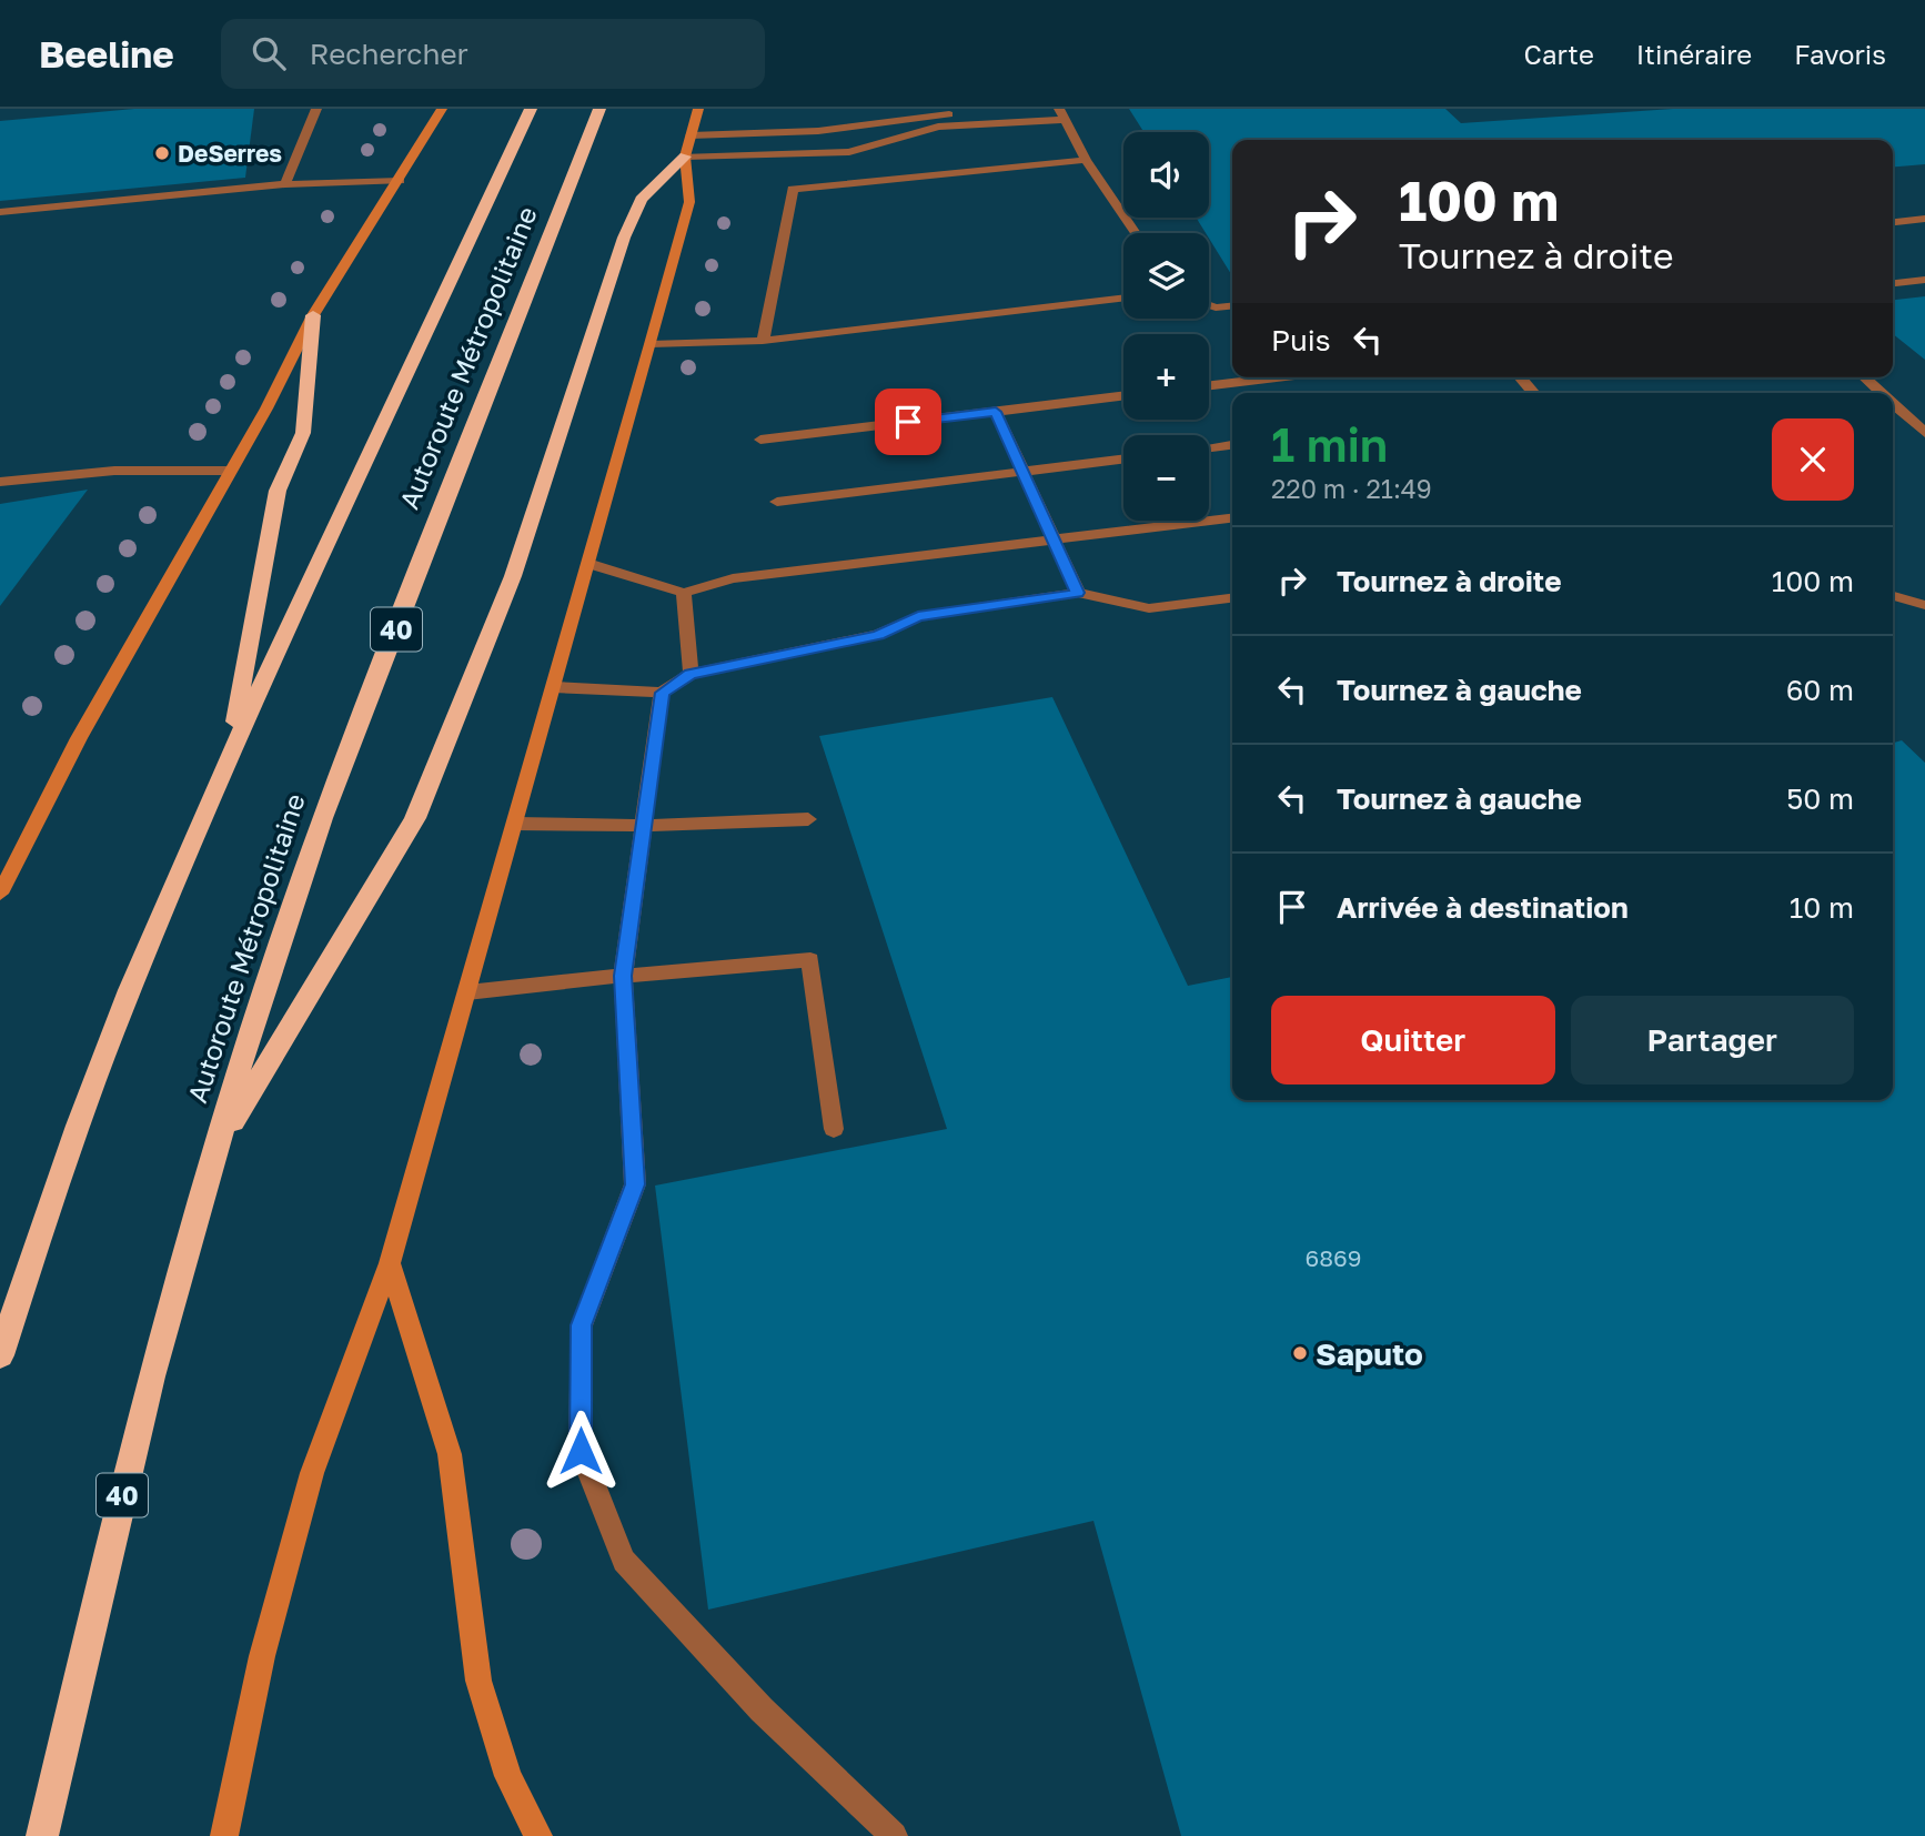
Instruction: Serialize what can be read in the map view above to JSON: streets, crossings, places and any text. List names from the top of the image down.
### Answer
{
  "streets": {
    "highway": ["Autoroute Métropolitaine", "40"]
  },
  "places": ["DeSerres", "Saputo"],
  "house_numbers": ["6869"],
  "page": {
    "header": "Beeline",
    "search": "Rechercher",
    "nav": ["Carte", "Itinéraire", "Favoris"],
    "map_buttons": ["+", "−"],
    "turn": ["100 m", "Tournez à droite"],
    "then": "Puis",
    "heading": ["1 min", "220 m · 21:49"],
    "list": [
      {
        "name": "Tournez à droite",
        "value": "100 m"
      },
      {
        "name": "Tournez à gauche",
        "value": "60 m"
      },
      {
        "name": "Tournez à gauche",
        "value": "50 m"
      },
      {
        "name": "Arrivée à destination",
        "value": "10 m"
      }
    ],
    "buttons": ["Quitter", "Partager"]
  }
}
